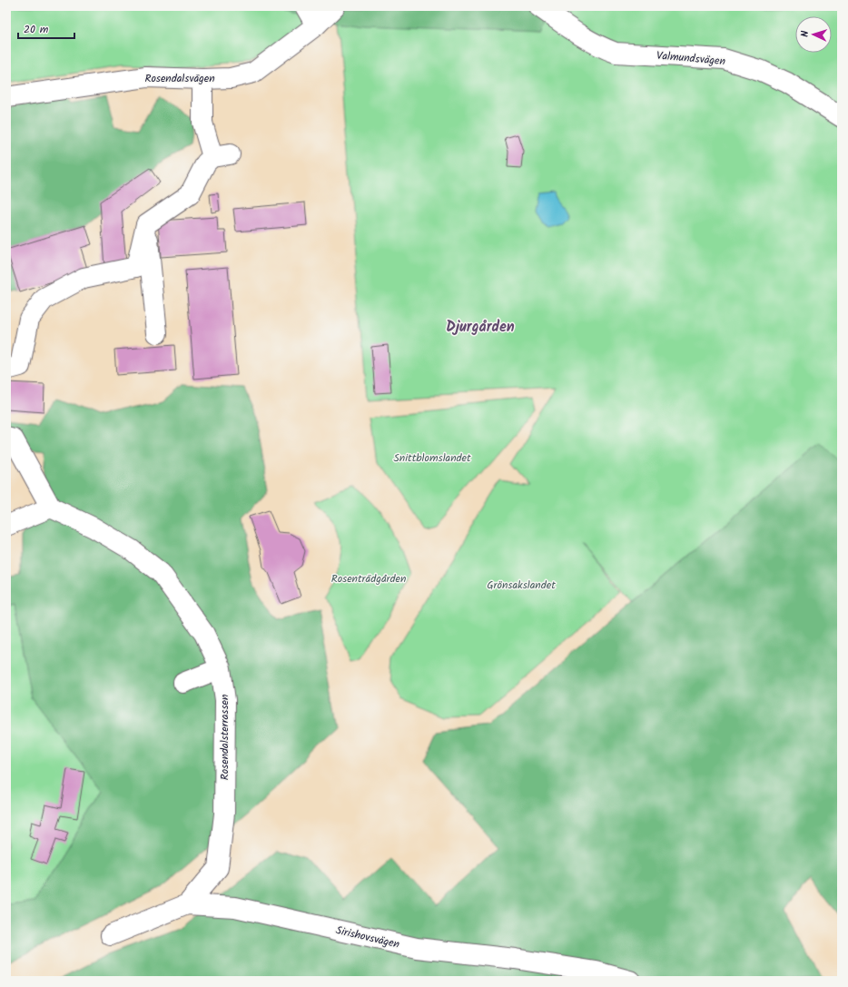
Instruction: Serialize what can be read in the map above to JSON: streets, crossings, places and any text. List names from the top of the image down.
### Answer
{
  "streets": {
    "street": [
      "Valmundsvägen",
      "Rosendalsvägen",
      "Rosendalsterrassen",
      "Sirishovsvägen"
    ]
  },
  "crossings": [
    ["Rosendalsterrassen", "Sirishovsvägen"]
  ],
  "districts": ["Djurgården"],
  "parks": ["Snittblomslandet", "Rosenträdgården", "Grönsakslandet"],
  "scale_bar": "20 m",
  "north": "left"
}
